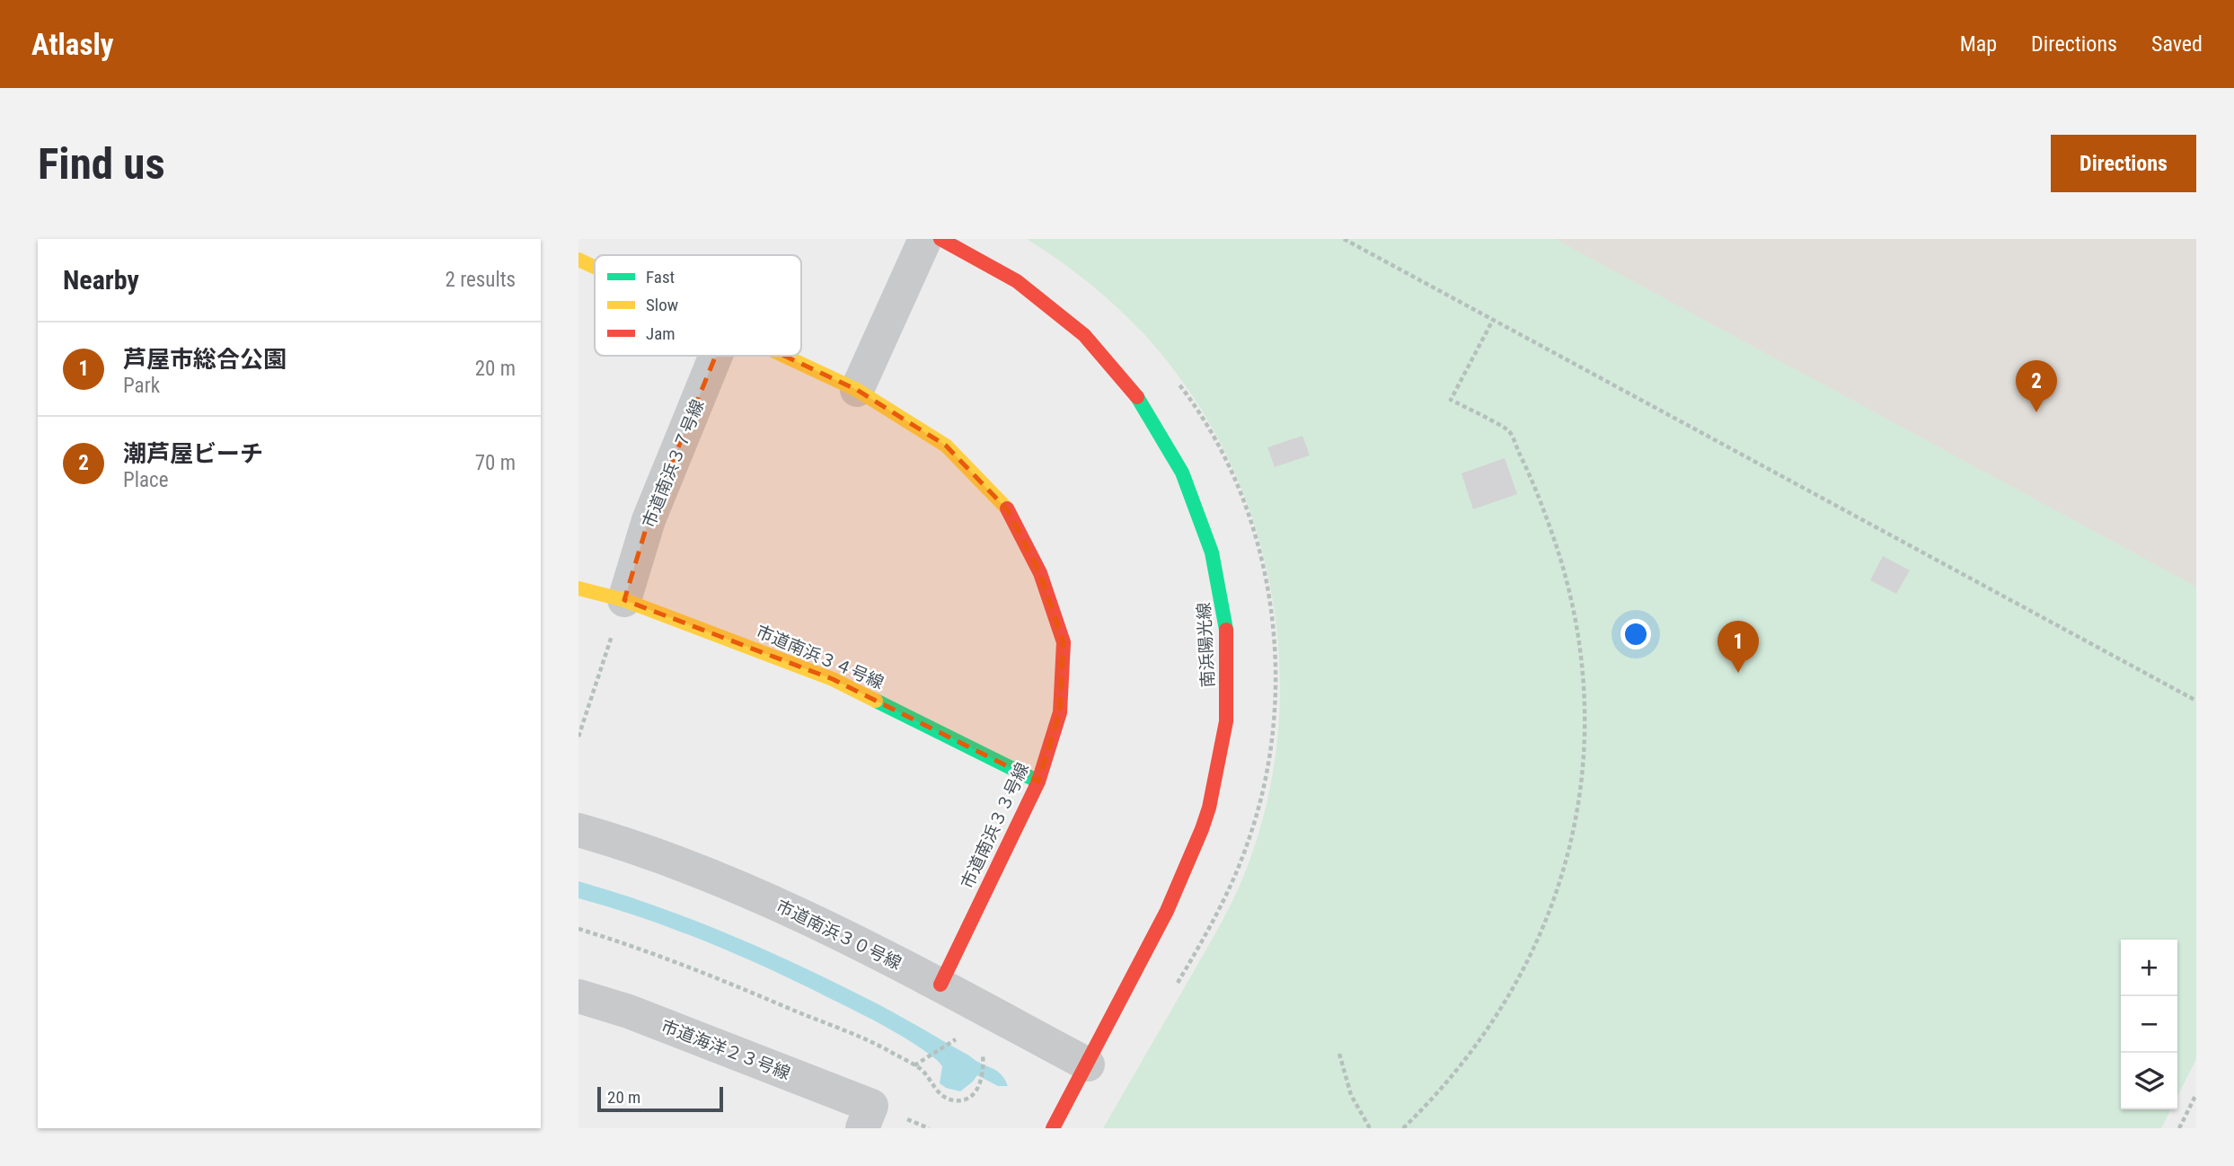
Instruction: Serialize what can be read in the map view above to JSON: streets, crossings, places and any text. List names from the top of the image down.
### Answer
{
  "streets": {
    "street": [
      "市道南浜３７号線",
      "南浜陽光線",
      "市道南浜３４号線",
      "市道南浜３３号線",
      "市道南浜３０号線",
      "市道海洋２３号線"
    ]
  },
  "crossings": [
    ["市道南浜３７号線", "市道南浜３４号線"],
    ["南浜陽光線", "市道南浜３０号線"],
    ["市道南浜３４号線", "市道南浜３３号線"],
    ["市道南浜３３号線", "市道南浜３０号線"]
  ],
  "legend": ["Fast", "Slow", "Jam"],
  "scale_bar": "20 m",
  "page": {
    "header": "Atlasly",
    "nav": ["Map", "Directions", "Saved"],
    "buttons": "Directions",
    "title": "Find us",
    "heading": ["Nearby", "2 results"],
    "list": [
      {
        "mark": "1",
        "name": "芦屋市総合公園",
        "note": "Park",
        "value": "20 m"
      },
      {
        "mark": "2",
        "name": "潮芦屋ビーチ",
        "note": "Place",
        "value": "70 m"
      }
    ],
    "pins": ["2", "1"],
    "map_buttons": ["+", "−"],
    "scale": "20 m"
  }
}
